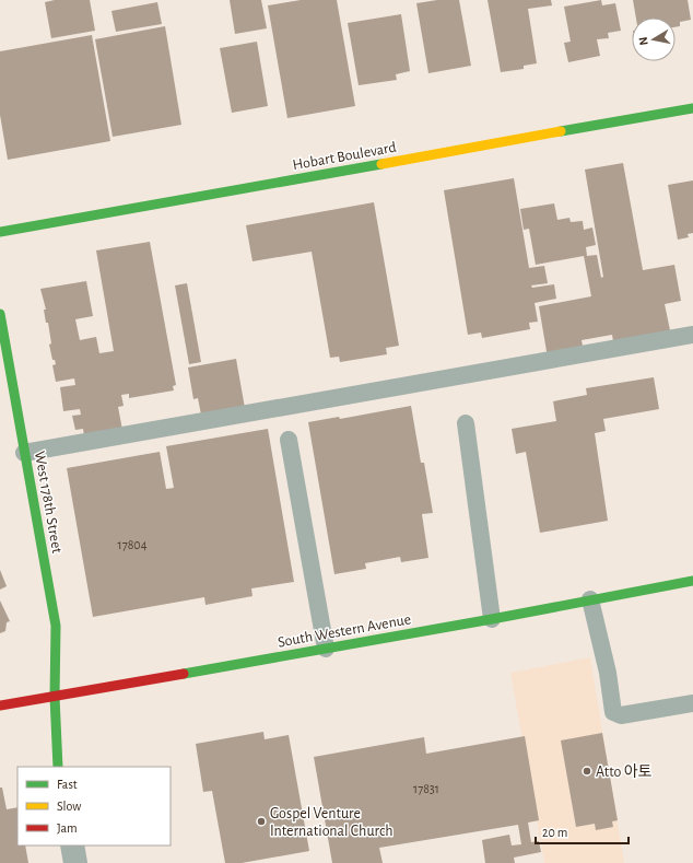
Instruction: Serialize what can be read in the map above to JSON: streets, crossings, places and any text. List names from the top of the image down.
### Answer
{
  "streets": {
    "street": ["Hobart Boulevard", "West 178th Street", "South Western Avenue"]
  },
  "crossings": [
    ["West 178th Street", "South Western Avenue"]
  ],
  "places": ["Atto 아토", "Gospel Venture International Church"],
  "house_numbers": ["17804", "17831"],
  "legend": ["Fast", "Slow", "Jam"],
  "scale_bar": "20 m",
  "north": "left"
}
